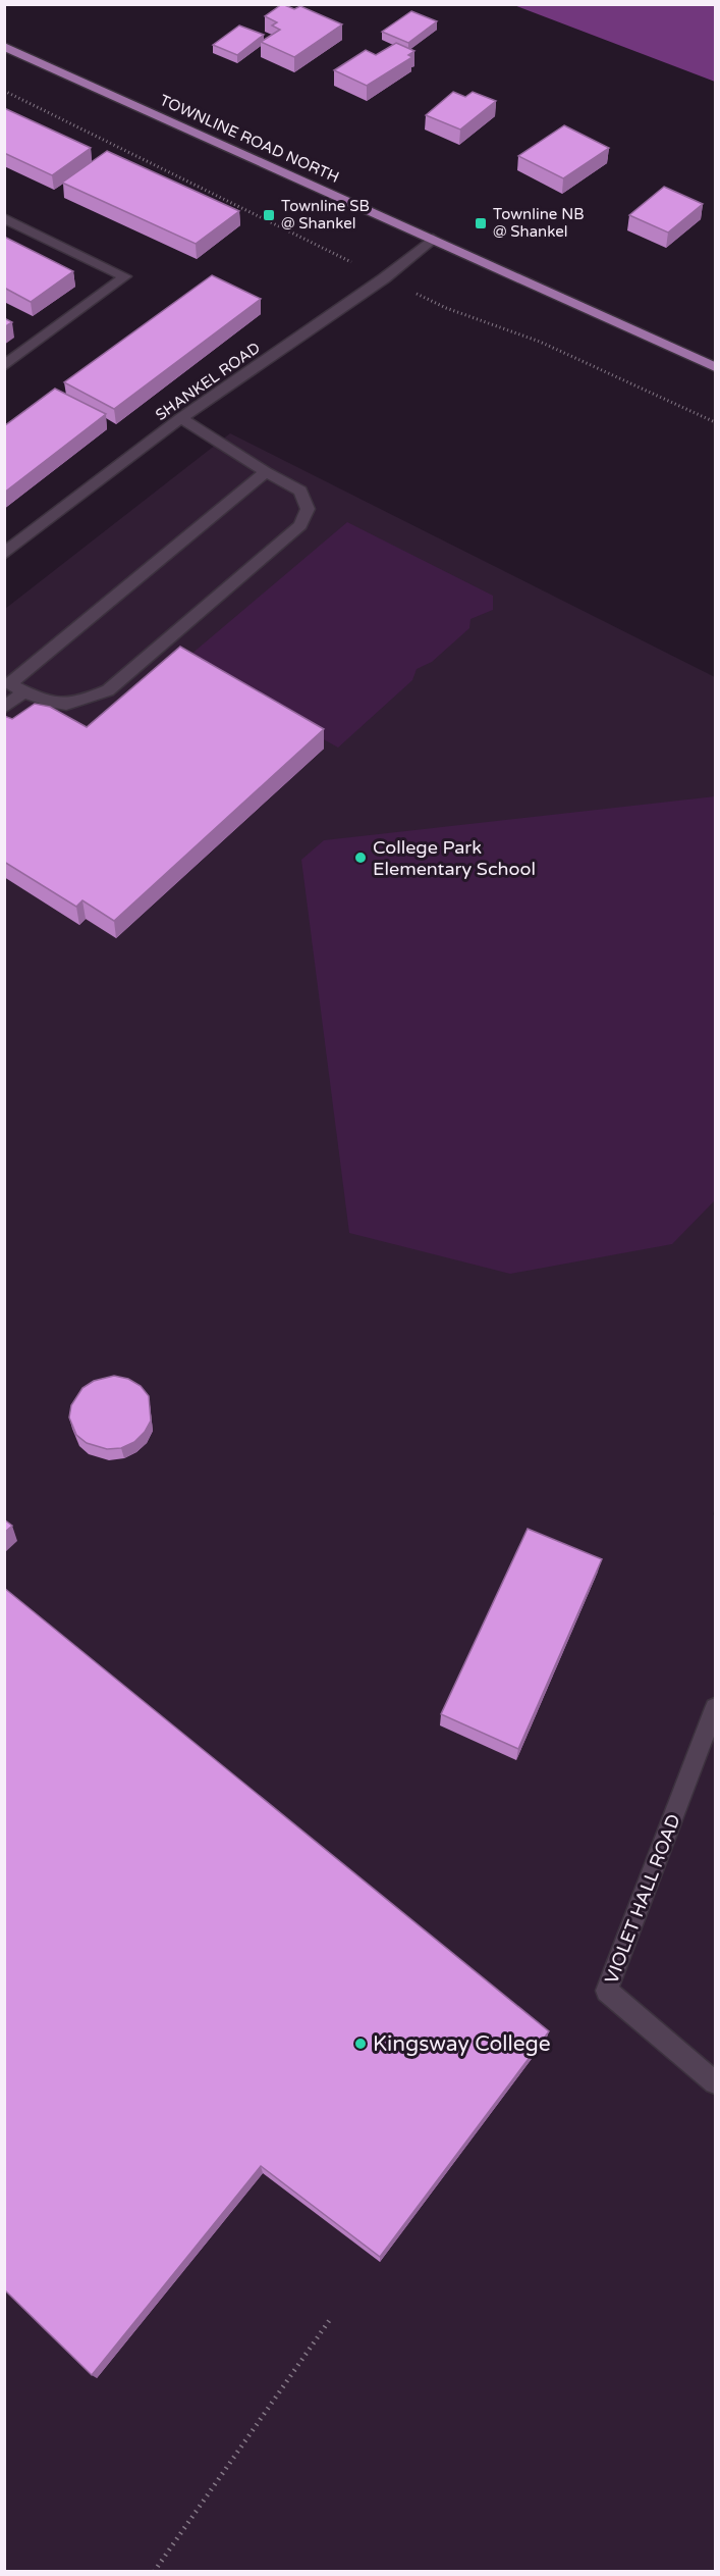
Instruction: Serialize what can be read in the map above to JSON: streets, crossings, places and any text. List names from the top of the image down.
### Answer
{
  "streets": {
    "main road": ["TOWNLINE ROAD NORTH"],
    "street": ["SHANKEL ROAD", "VIOLET HALL ROAD"]
  },
  "crossings": [
    ["TOWNLINE ROAD NORTH", "SHANKEL ROAD"]
  ],
  "places": {
    "transit": ["Townline SB @ Shankel", "Townline NB @ Shankel"],
    "other": ["College Park Elementary School", "Kingsway College"]
  }
}
